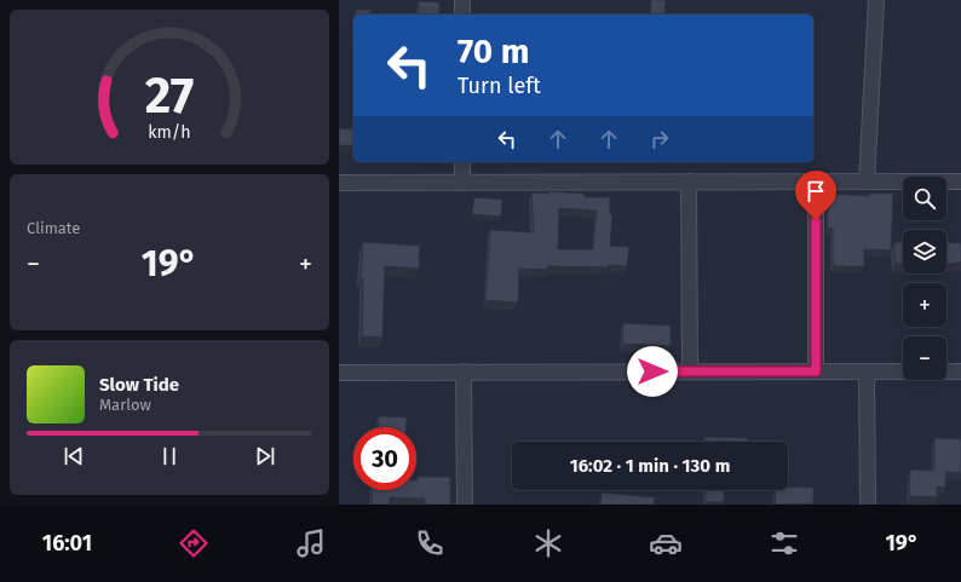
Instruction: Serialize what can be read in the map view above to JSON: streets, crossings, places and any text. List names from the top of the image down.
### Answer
{
  "page": {
    "turn": ["70 m", "Turn left"],
    "tile": "Climate",
    "map_buttons": ["+", "−"],
    "heat": ["−", "19°", "+"],
    "song": ["Slow Tide", "Marlow"],
    "limit": "30",
    "trip": "16:02 · 1 min · 130 m",
    "tabs": ["16:01", "19°"],
    "gauge": ["27", "km/h"]
  }
}
